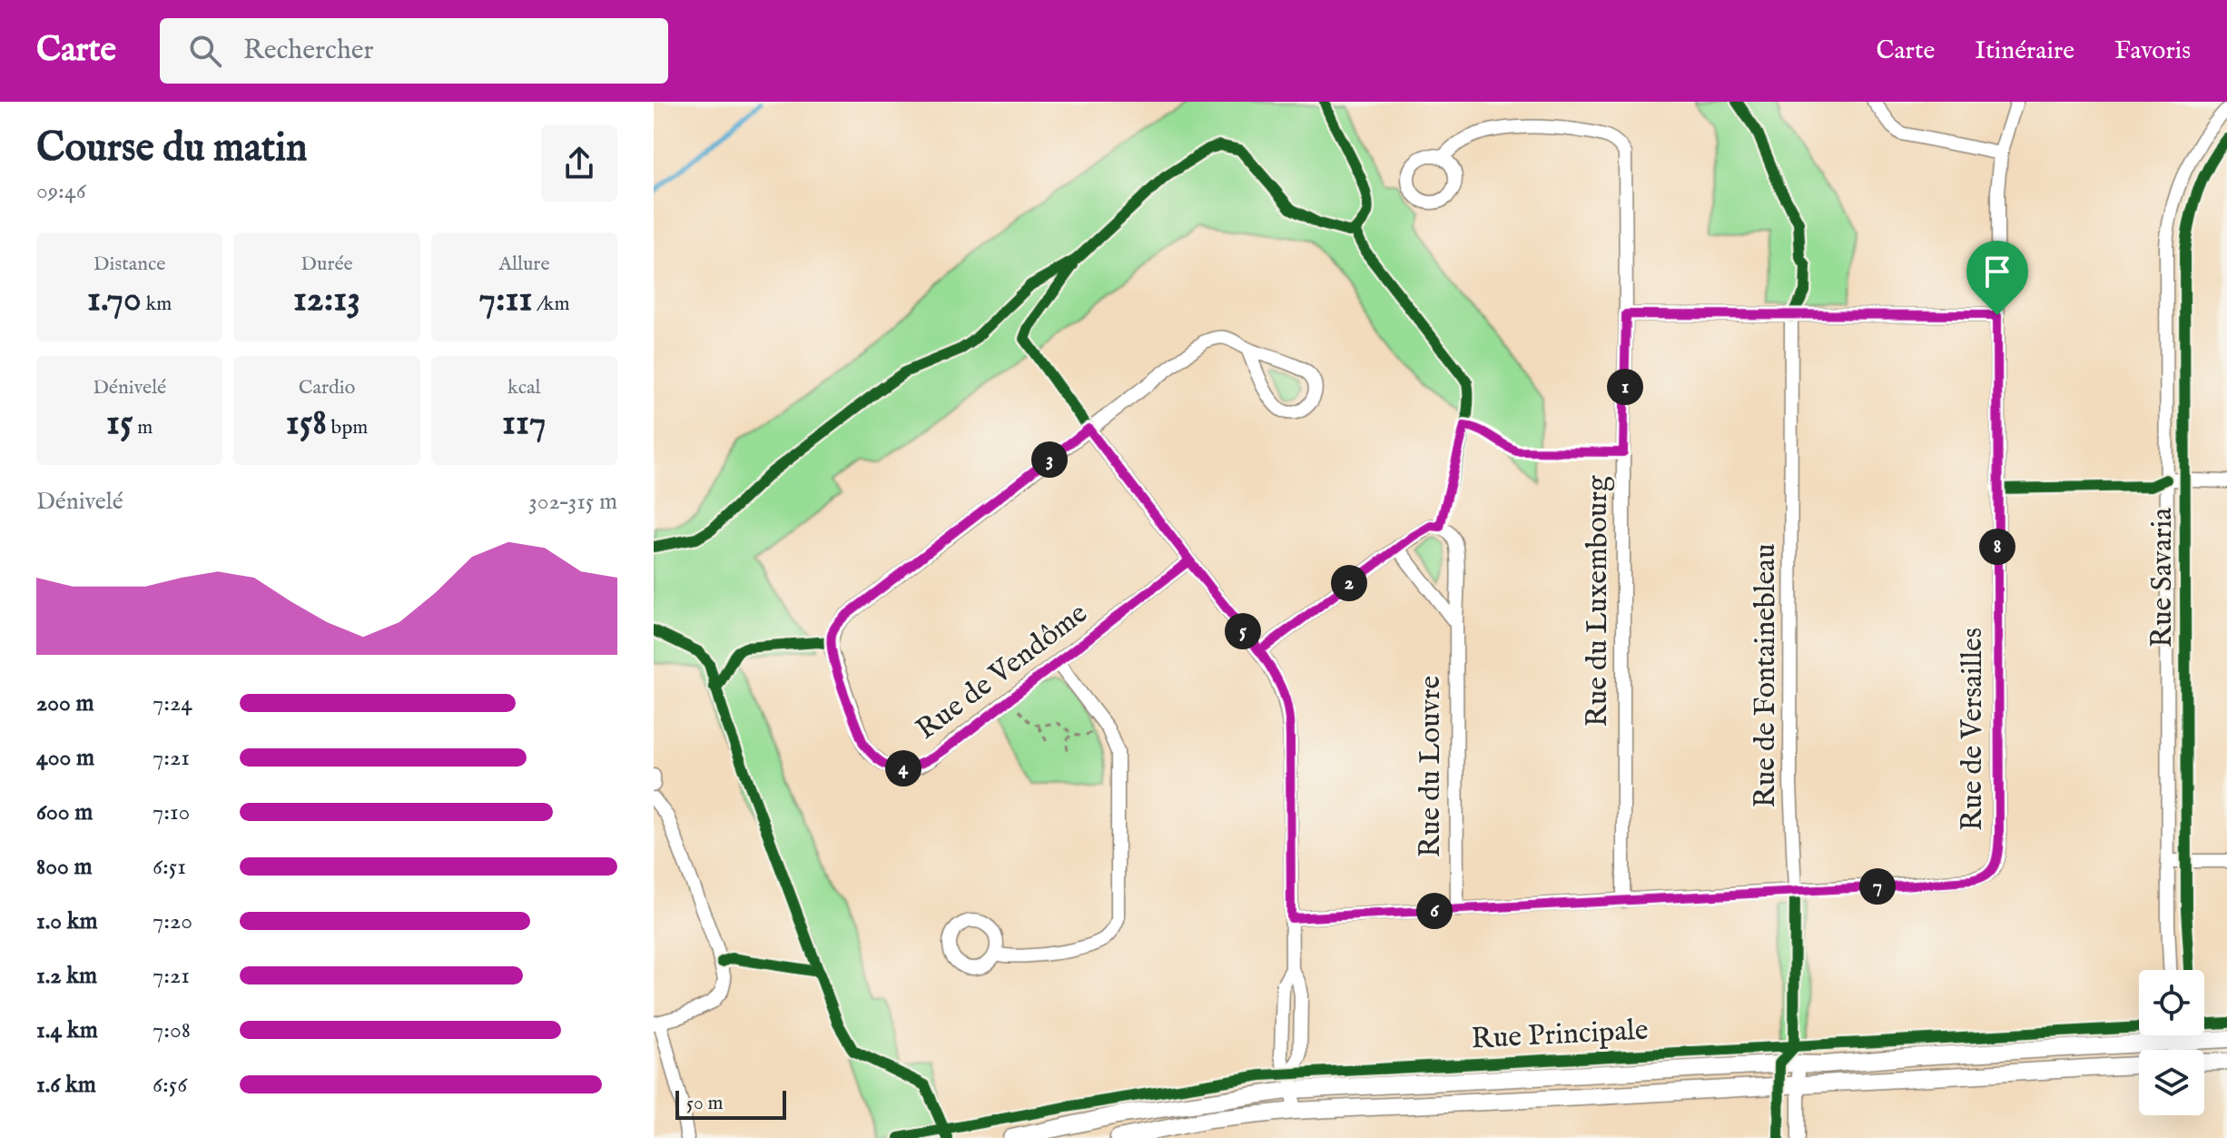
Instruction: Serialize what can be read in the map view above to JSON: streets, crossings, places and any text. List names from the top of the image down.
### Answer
{
  "streets": {
    "street": [
      "Rue Savaria",
      "Rue du Luxembourg",
      "Rue de Vendôme",
      "Rue de Fontainebleau",
      "Rue de Versailles",
      "Rue du Louvre",
      "Rue Principale"
    ]
  },
  "crossings": [
    ["Rue du Luxembourg", "Rue de Versailles"],
    ["Rue de Fontainebleau", "Rue de Versailles"],
    ["Rue de Versailles", "Rue du Louvre"]
  ],
  "scale_bar": "50 m",
  "page": {
    "header": "Carte",
    "search": "Rechercher",
    "nav": ["Carte", "Itinéraire", "Favoris"],
    "heading": ["Course du matin", "09:46"],
    "stats": [
      ["Distance", "1.70 km"],
      ["Durée", "12:13"],
      ["Allure", "7:11 /km"],
      ["Dénivelé", "15 m"],
      ["Cardio", "158 bpm"],
      ["kcal", "117"]
    ],
    "pins": [
      "1",
      "3",
      "8",
      "2",
      "5",
      "4",
      "7",
      "6"
    ],
    "chart": ["Dénivelé", "302–315 m"],
    "list": [
      {
        "name": "200 m",
        "note": "7:24"
      },
      {
        "name": "400 m",
        "note": "7:21"
      },
      {
        "name": "600 m",
        "note": "7:10"
      },
      {
        "name": "800 m",
        "note": "6:51"
      },
      {
        "name": "1.0 km",
        "note": "7:20"
      },
      {
        "name": "1.2 km",
        "note": "7:21"
      },
      {
        "name": "1.4 km",
        "note": "7:08"
      },
      {
        "name": "1.6 km",
        "note": "6:56"
      }
    ],
    "scale": "50 m"
  }
}
